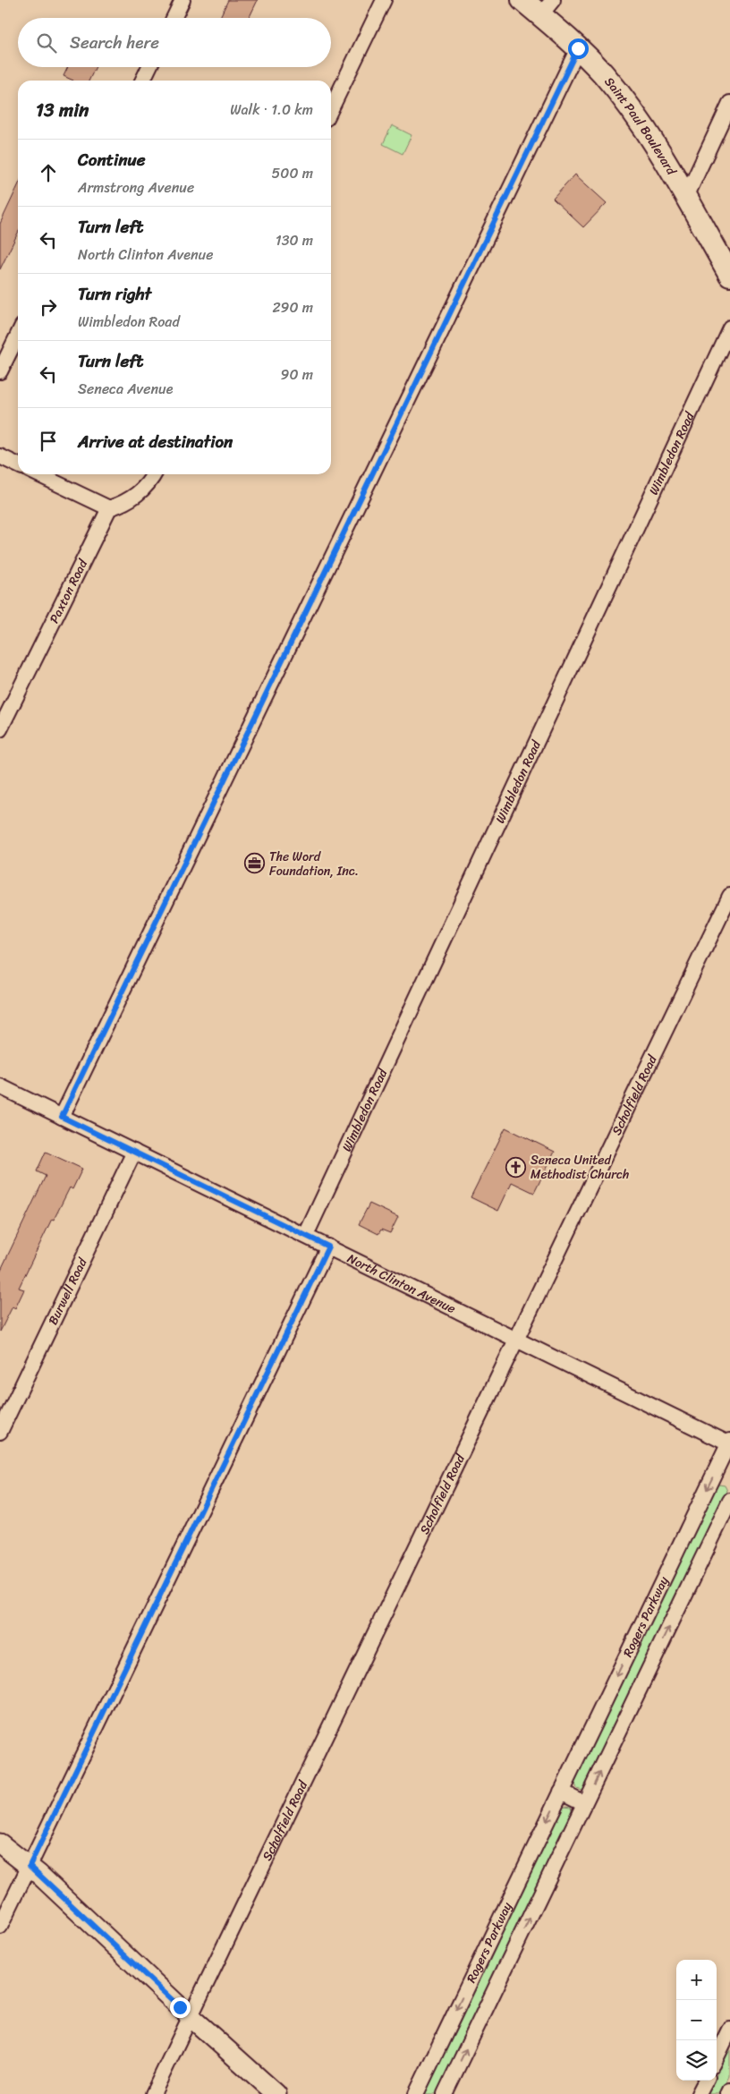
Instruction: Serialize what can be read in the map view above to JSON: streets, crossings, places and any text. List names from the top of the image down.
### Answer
{
  "streets": {
    "main road": ["Saint Paul Boulevard"],
    "street": [
      "Wimbledon Road",
      "Paxton Road",
      "Scholfield Road",
      "North Clinton Avenue",
      "Burwell Road",
      "Rogers Parkway"
    ]
  },
  "crossings": [
    ["Wimbledon Road", "North Clinton Avenue"],
    ["Scholfield Road", "North Clinton Avenue"],
    ["North Clinton Avenue", "Burwell Road"],
    ["North Clinton Avenue", "Rogers Parkway"]
  ],
  "places": {
    "office": ["The Word Foundation, Inc."],
    "church": ["Seneca United Methodist Church"]
  },
  "page": {
    "search": "Search here",
    "heading": ["13 min", "Walk · 1.0 km"],
    "list": [
      ["Continue", "Armstrong Avenue", "500 m"],
      ["Turn left", "North Clinton Avenue", "130 m"],
      ["Turn right", "Wimbledon Road", "290 m"],
      ["Turn left", "Seneca Avenue", "90 m"],
      "Arrive at destination"
    ],
    "map_buttons": ["+", "−"]
  }
}
